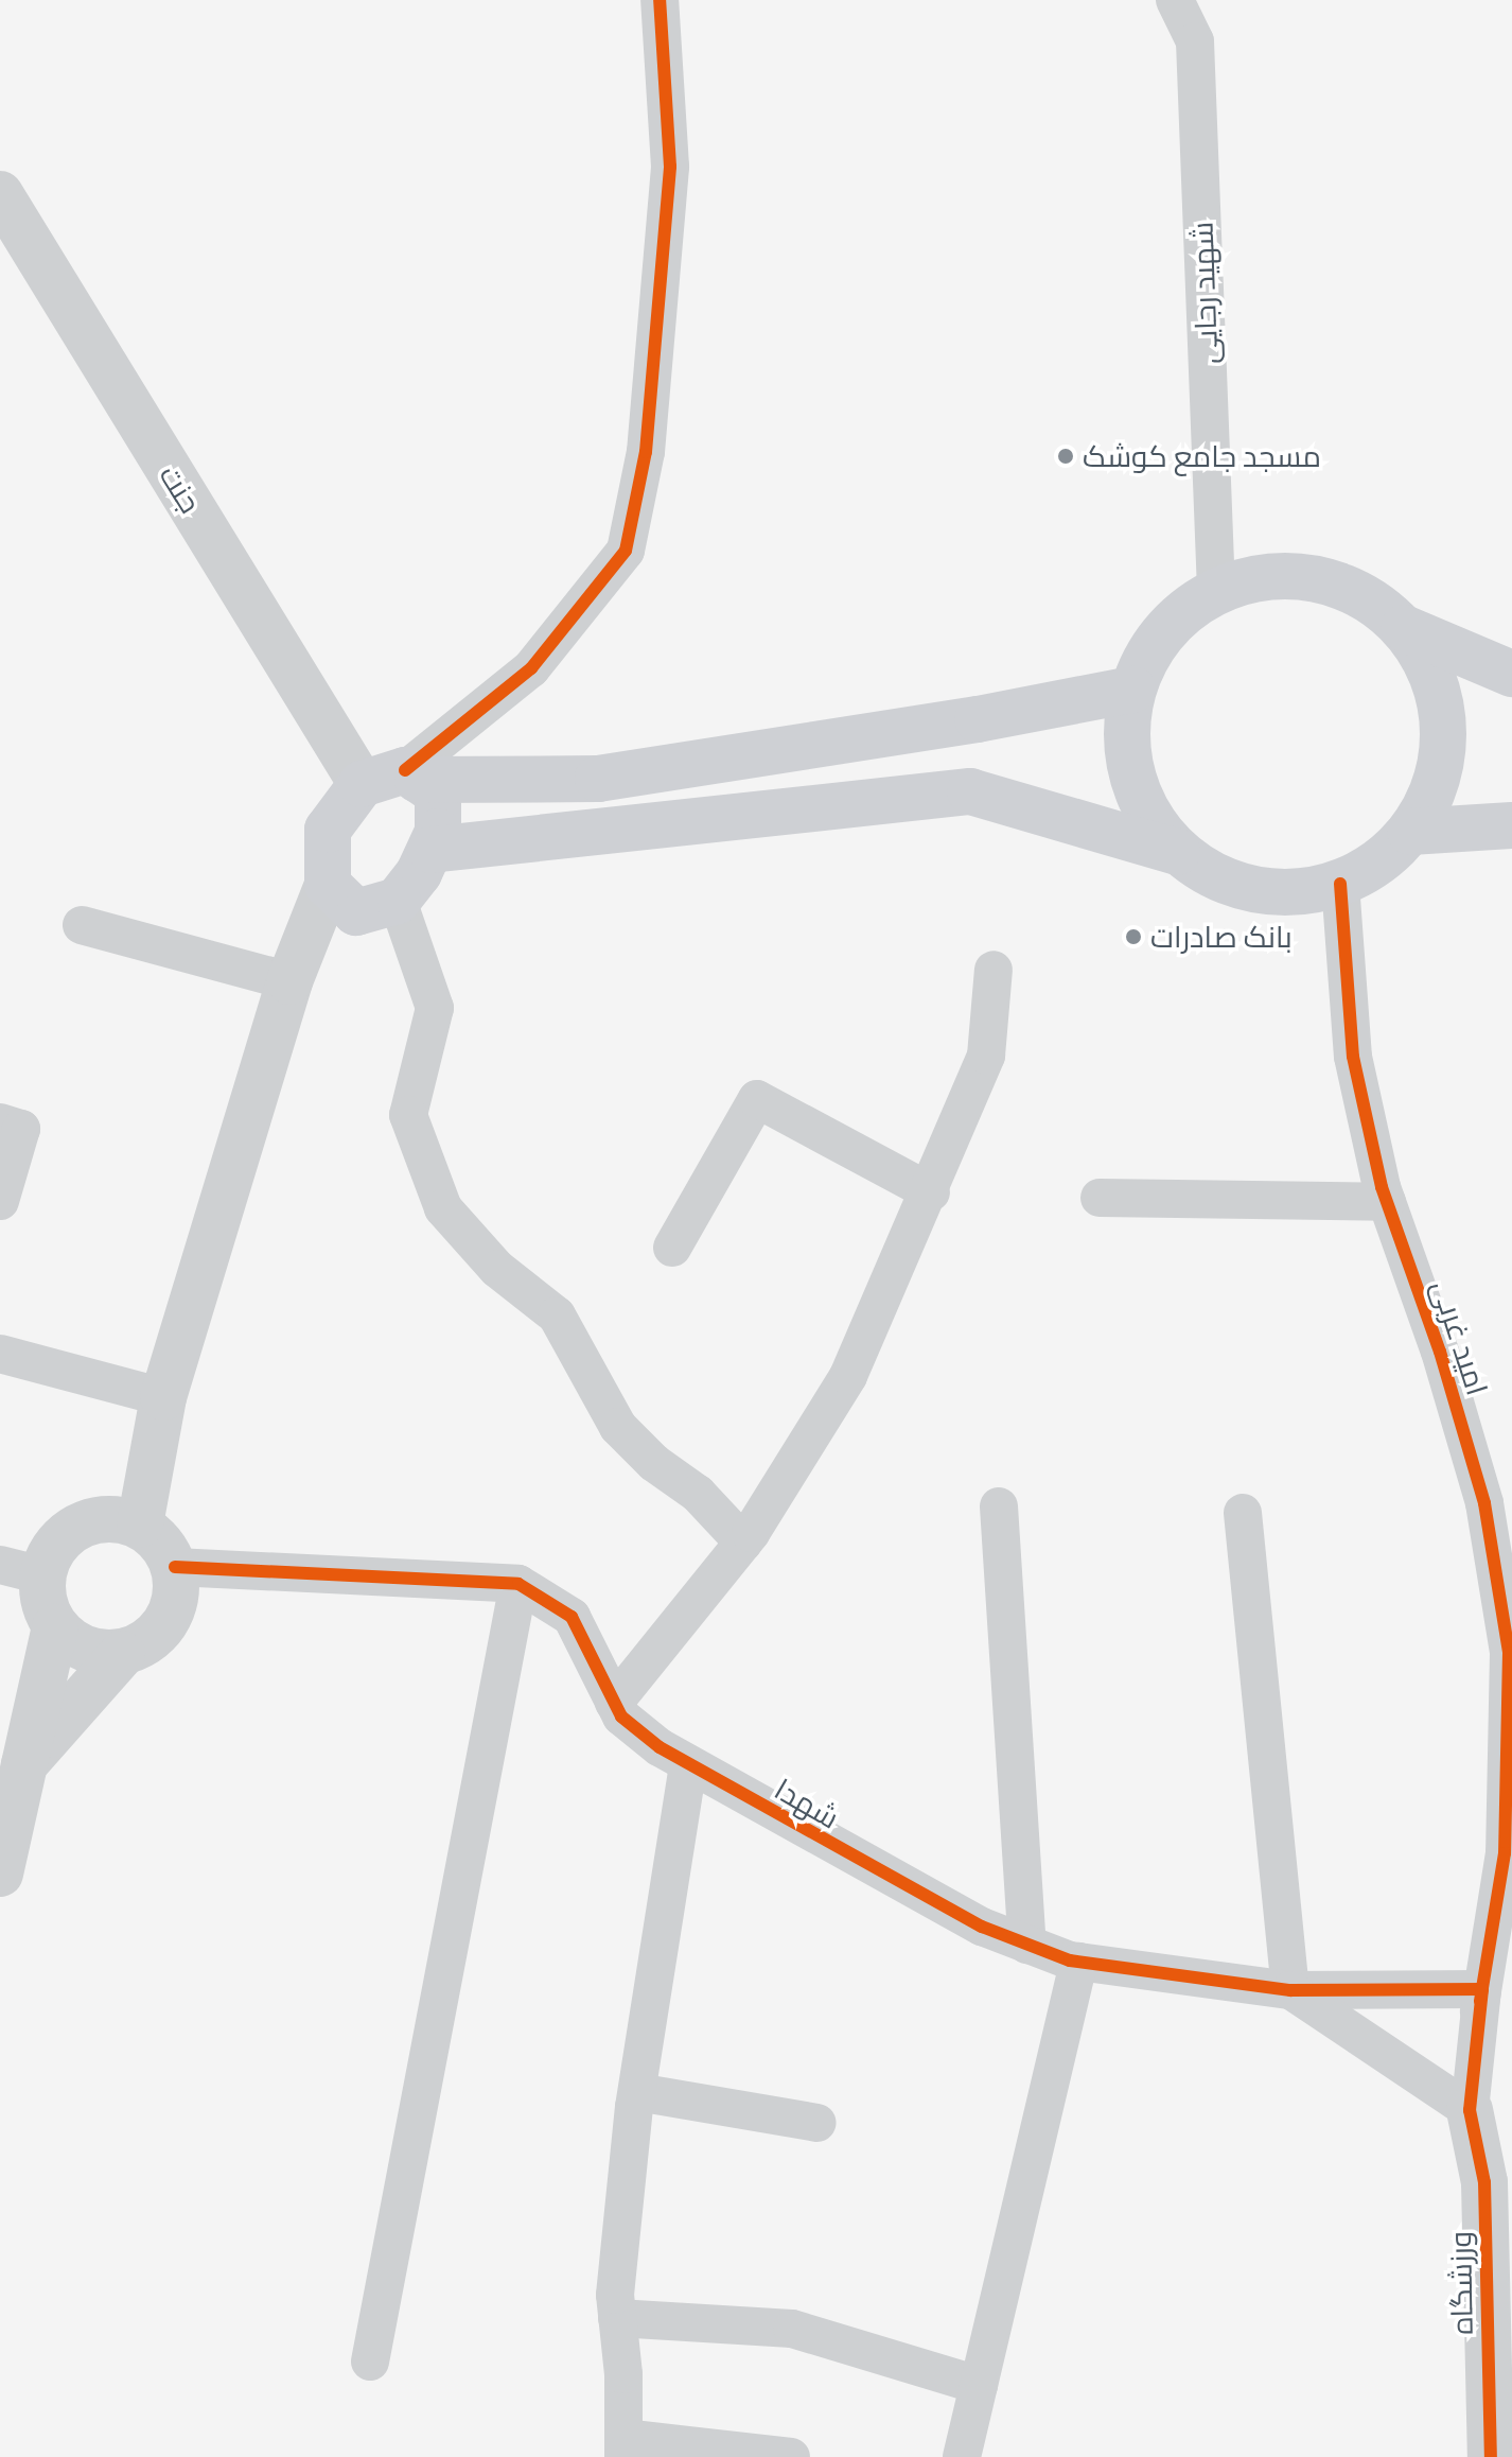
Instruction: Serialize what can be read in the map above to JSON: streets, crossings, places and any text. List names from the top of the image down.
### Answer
{
  "streets": {
    "street": [
      "شهید رجایی",
      "جنت",
      "امید غربی",
      "شهدا",
      "ورزشگاه"
    ]
  },
  "crossings": [
    ["امید غربی", "شهدا"],
    ["امید غربی", "ورزشگاه"]
  ],
  "places": ["مسجد جامع کوشک", "بانک صادرات"]
}
